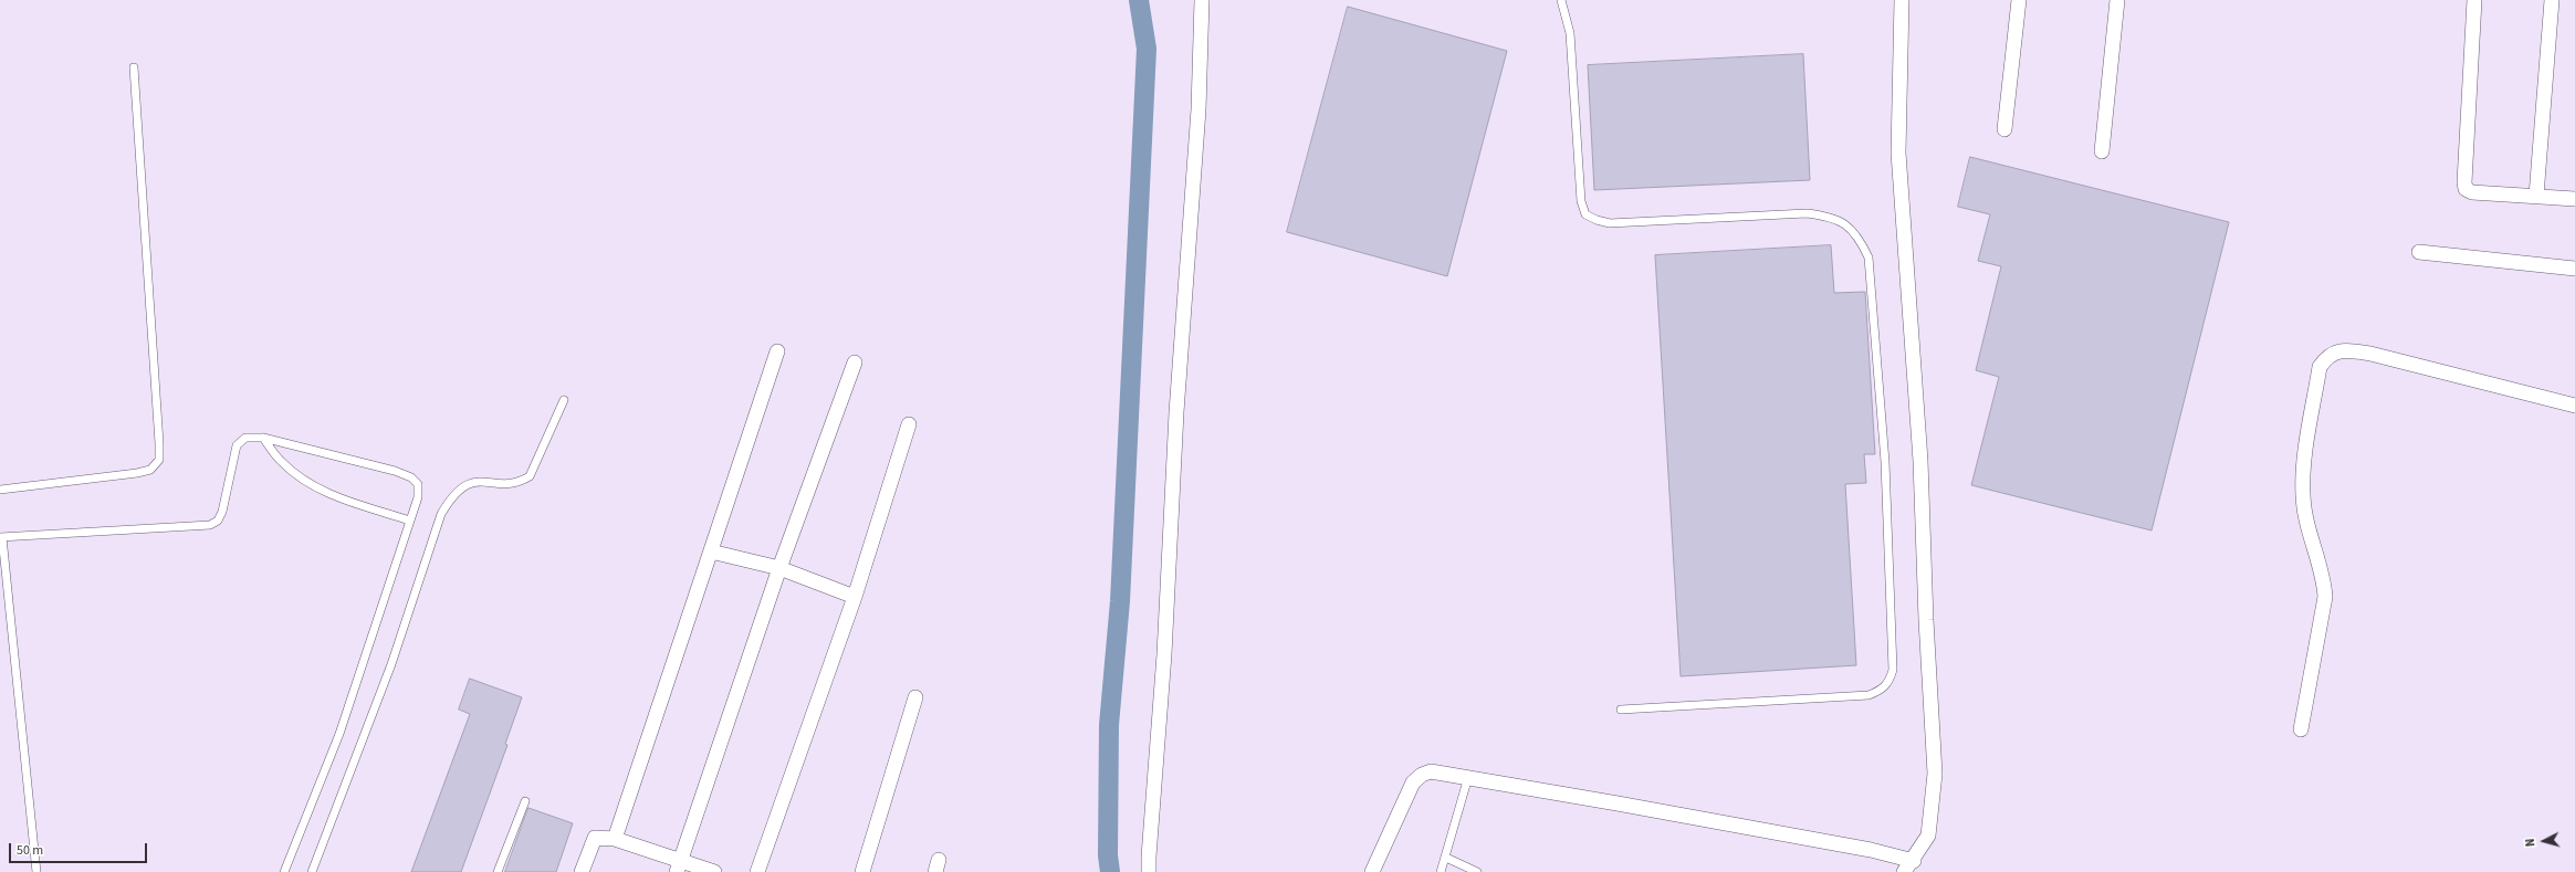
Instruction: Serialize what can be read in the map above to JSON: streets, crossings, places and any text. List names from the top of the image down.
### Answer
{
  "scale_bar": "50 m",
  "north": "left"
}
